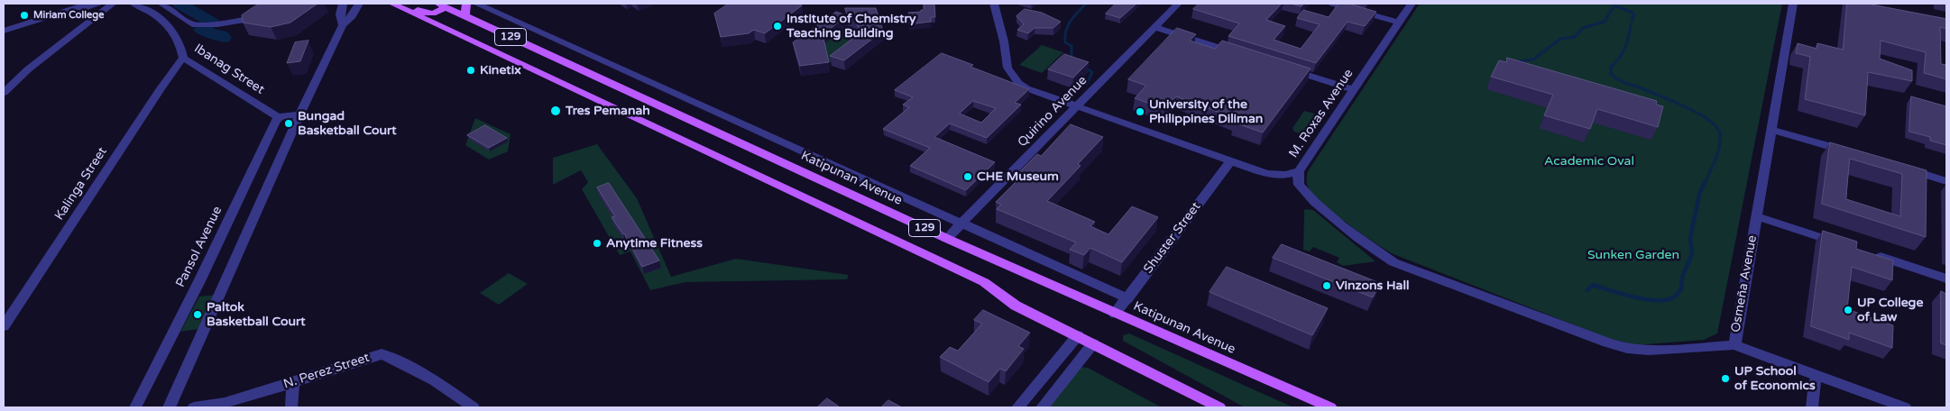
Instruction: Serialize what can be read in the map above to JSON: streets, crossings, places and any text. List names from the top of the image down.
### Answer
{
  "streets": {
    "main road": ["129", "Katipunan Avenue"],
    "street": [
      "Ibanag Street",
      "Quirino Avenue",
      "M. Roxas Avenue",
      "Kalinga Street",
      "Shuster Street",
      "Pansol Avenue",
      "Osmeña Avenue",
      "N. Perez Street"
    ]
  },
  "crossings": [
    ["Ibanag Street", "Kalinga Street"],
    ["Ibanag Street", "Pansol Avenue"],
    ["Quirino Avenue", "Katipunan Avenue"],
    ["M. Roxas Avenue", "Osmeña Avenue"],
    ["Katipunan Avenue", "Shuster Street"]
  ],
  "parks": ["Academic Oval", "Sunken Garden"],
  "places": [
    "Miriam College",
    "Institute of Chemistry Teaching Building",
    "Kinetix",
    "Tres Pemanah",
    "University of the Philippines Diliman",
    "Bungad Basketball Court",
    "CHE Museum",
    "Anytime Fitness",
    "Vinzons Hall",
    "UP College of Law",
    "Paltok Basketball Court",
    "UP School of Economics"
  ]
}
